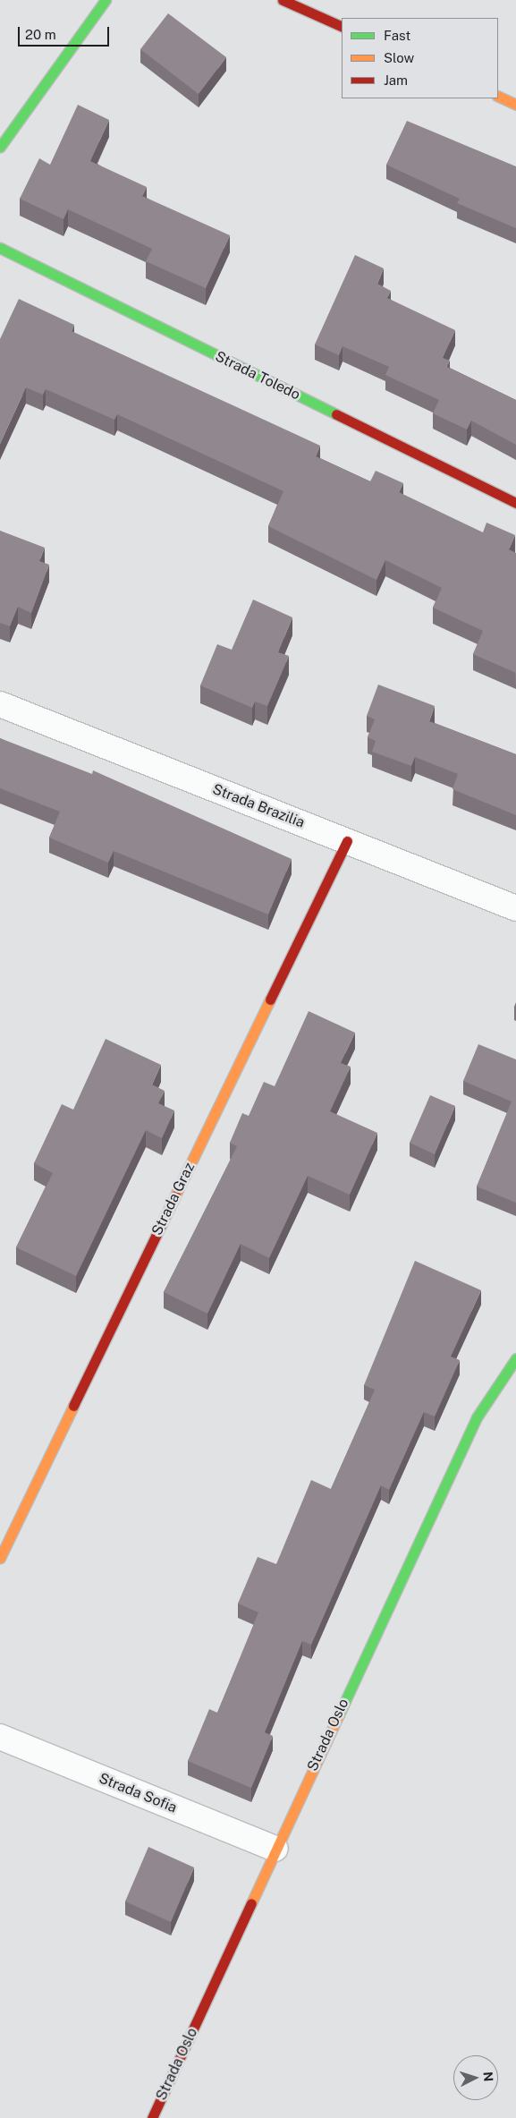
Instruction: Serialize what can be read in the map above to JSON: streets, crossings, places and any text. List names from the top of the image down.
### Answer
{
  "streets": {
    "street": [
      "Strada Toledo",
      "Strada Brazilia",
      "Strada Graz",
      "Strada Oslo",
      "Strada Sofia"
    ]
  },
  "crossings": [
    ["Strada Brazilia", "Strada Graz"],
    ["Strada Oslo", "Strada Sofia"]
  ],
  "legend": ["Fast", "Slow", "Jam"],
  "scale_bar": "20 m",
  "north": "right"
}
